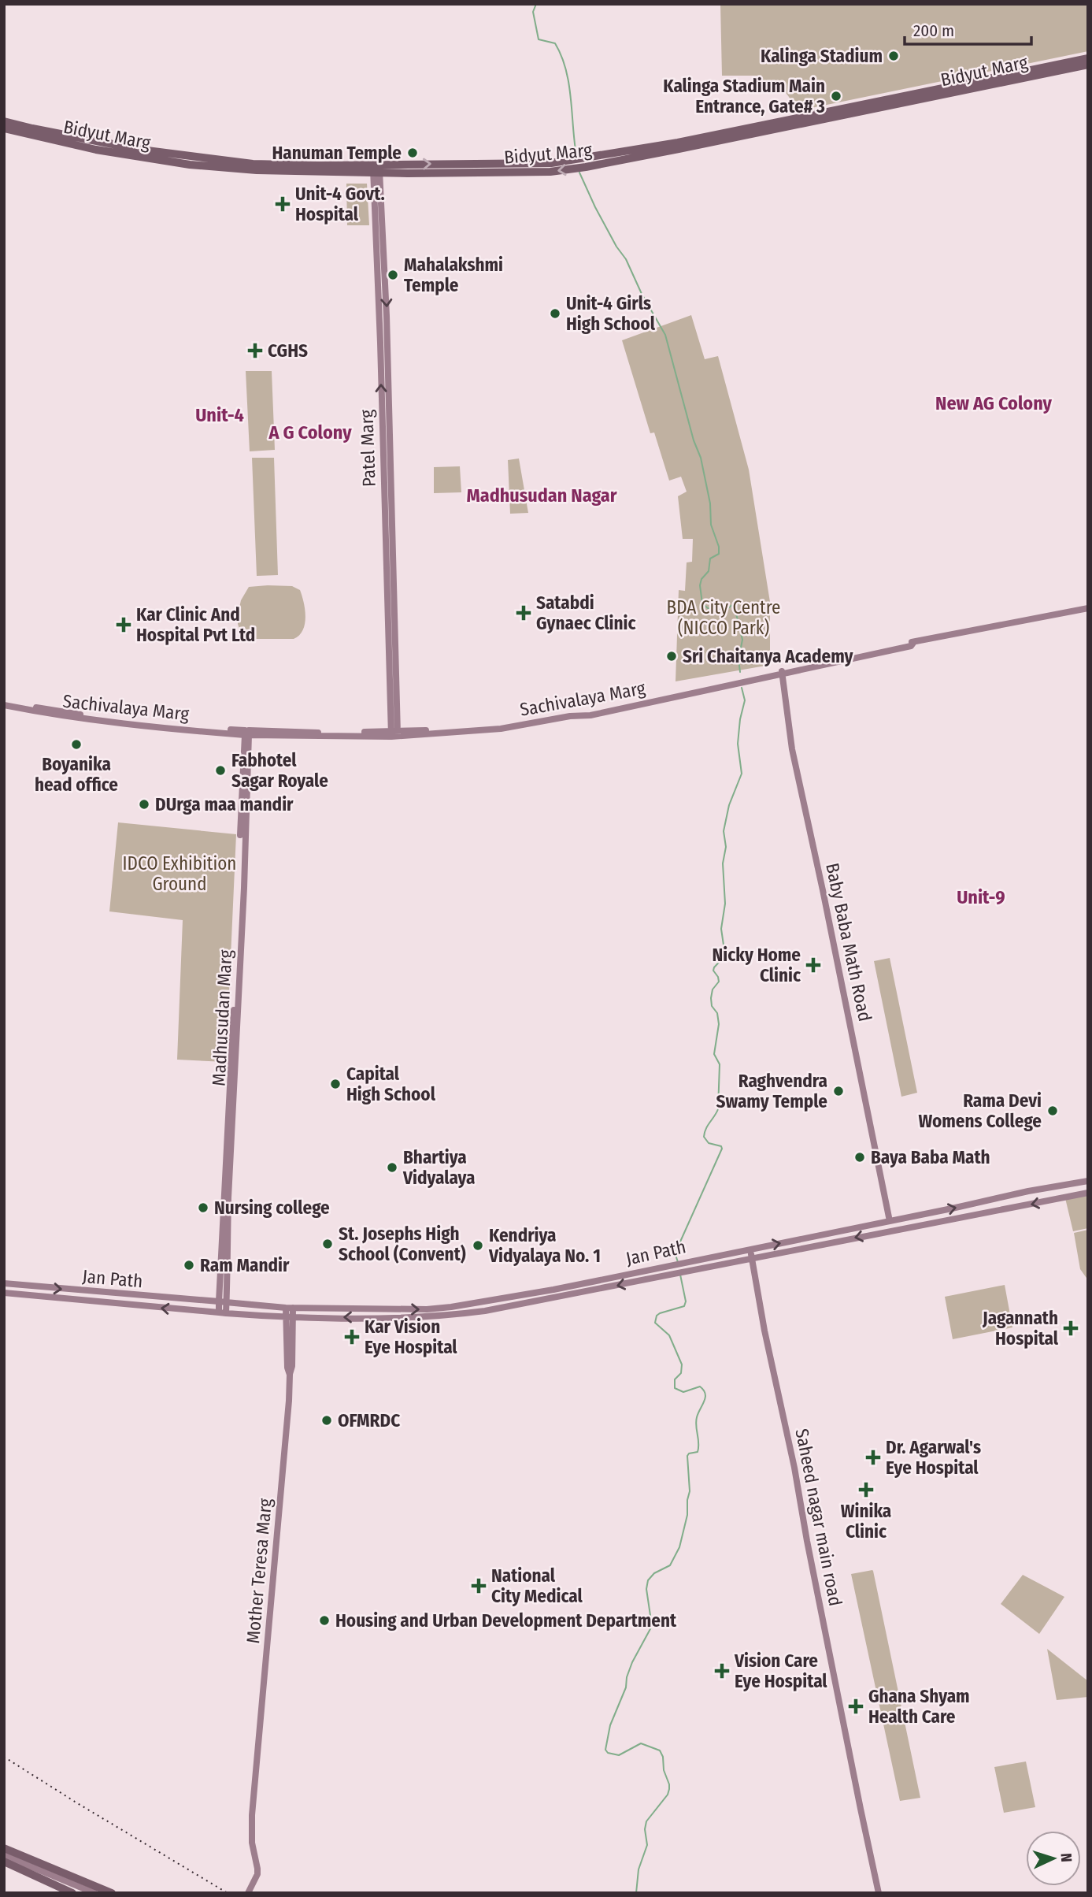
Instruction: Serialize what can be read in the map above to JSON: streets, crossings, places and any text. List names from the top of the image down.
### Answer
{
  "streets": {
    "main road": [
      "Bidyut Marg",
      "Patel Marg",
      "Sachivalaya Marg",
      "Baby Baba Math Road",
      "Madhusudan Marg",
      "Jan Path",
      "Saheed nagar main road",
      "Mother Teresa Marg"
    ]
  },
  "crossings": [
    ["Bidyut Marg", "Patel Marg"],
    ["Patel Marg", "Sachivalaya Marg"],
    ["Sachivalaya Marg", "Baby Baba Math Road"],
    ["Sachivalaya Marg", "Madhusudan Marg"],
    ["Baby Baba Math Road", "Jan Path"],
    ["Madhusudan Marg", "Jan Path"],
    ["Jan Path", "Saheed nagar main road"],
    ["Jan Path", "Mother Teresa Marg"]
  ],
  "districts": [
    "New AG Colony",
    "Unit-4",
    "A G Colony",
    "Madhusudan Nagar",
    "Unit-9"
  ],
  "parks": ["BDA City Centre (NICCO Park)", "IDCO Exhibition Ground"],
  "places": {
    "other": [
      "Kalinga Stadium",
      "Kalinga Stadium Main Entrance, Gate# 3",
      "Hanuman Temple",
      "Mahalakshmi Temple",
      "Unit-4 Girls High School",
      "Sri Chaitanya Academy",
      "Boyanika head office",
      "Fabhotel Sagar Royale",
      "DUrga maa mandir",
      "Capital High School",
      "Raghvendra Swamy Temple",
      "Rama Devi Womens College",
      "Baya Baba Math",
      "Bhartiya Vidyalaya",
      "Nursing college",
      "St. Josephs High School (Convent)",
      "Kendriya Vidyalaya No. 1",
      "Ram Mandir",
      "OFMRDC",
      "Housing and Urban Development Department"
    ],
    "health": [
      "Unit-4 Govt. Hospital",
      "CGHS",
      "Satabdi Gynaec Clinic",
      "Kar Clinic And Hospital Pvt Ltd",
      "Nicky Home Clinic",
      "Jagannath Hospital",
      "Kar Vision Eye Hospital",
      "Dr. Agarwal's Eye Hospital",
      "Winika Clinic",
      "National City Medical",
      "Vision Care Eye Hospital",
      "Ghana Shyam Health Care"
    ]
  },
  "scale_bar": "200 m",
  "north": "right"
}
